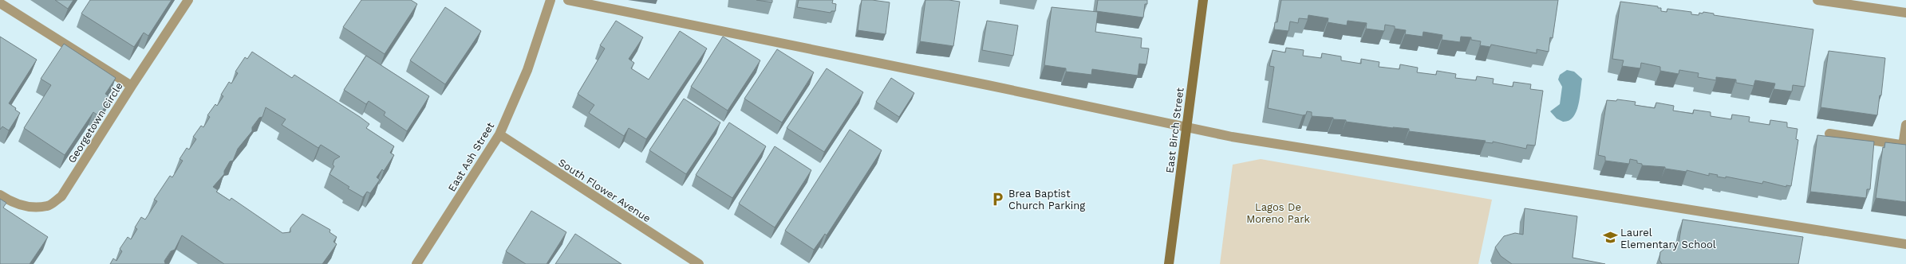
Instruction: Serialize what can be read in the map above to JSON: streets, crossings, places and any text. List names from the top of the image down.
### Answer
{
  "streets": {
    "street": [
      "Georgetown Circle",
      "East Birch Street",
      "East Ash Street",
      "South Flower Avenue"
    ]
  },
  "crossings": [
    ["East Ash Street", "South Flower Avenue"]
  ],
  "parks": ["Lagos De Moreno Park"],
  "places": {
    "parking": ["Brea Baptist Church Parking"],
    "school or university": ["Laurel Elementary School"]
  }
}
